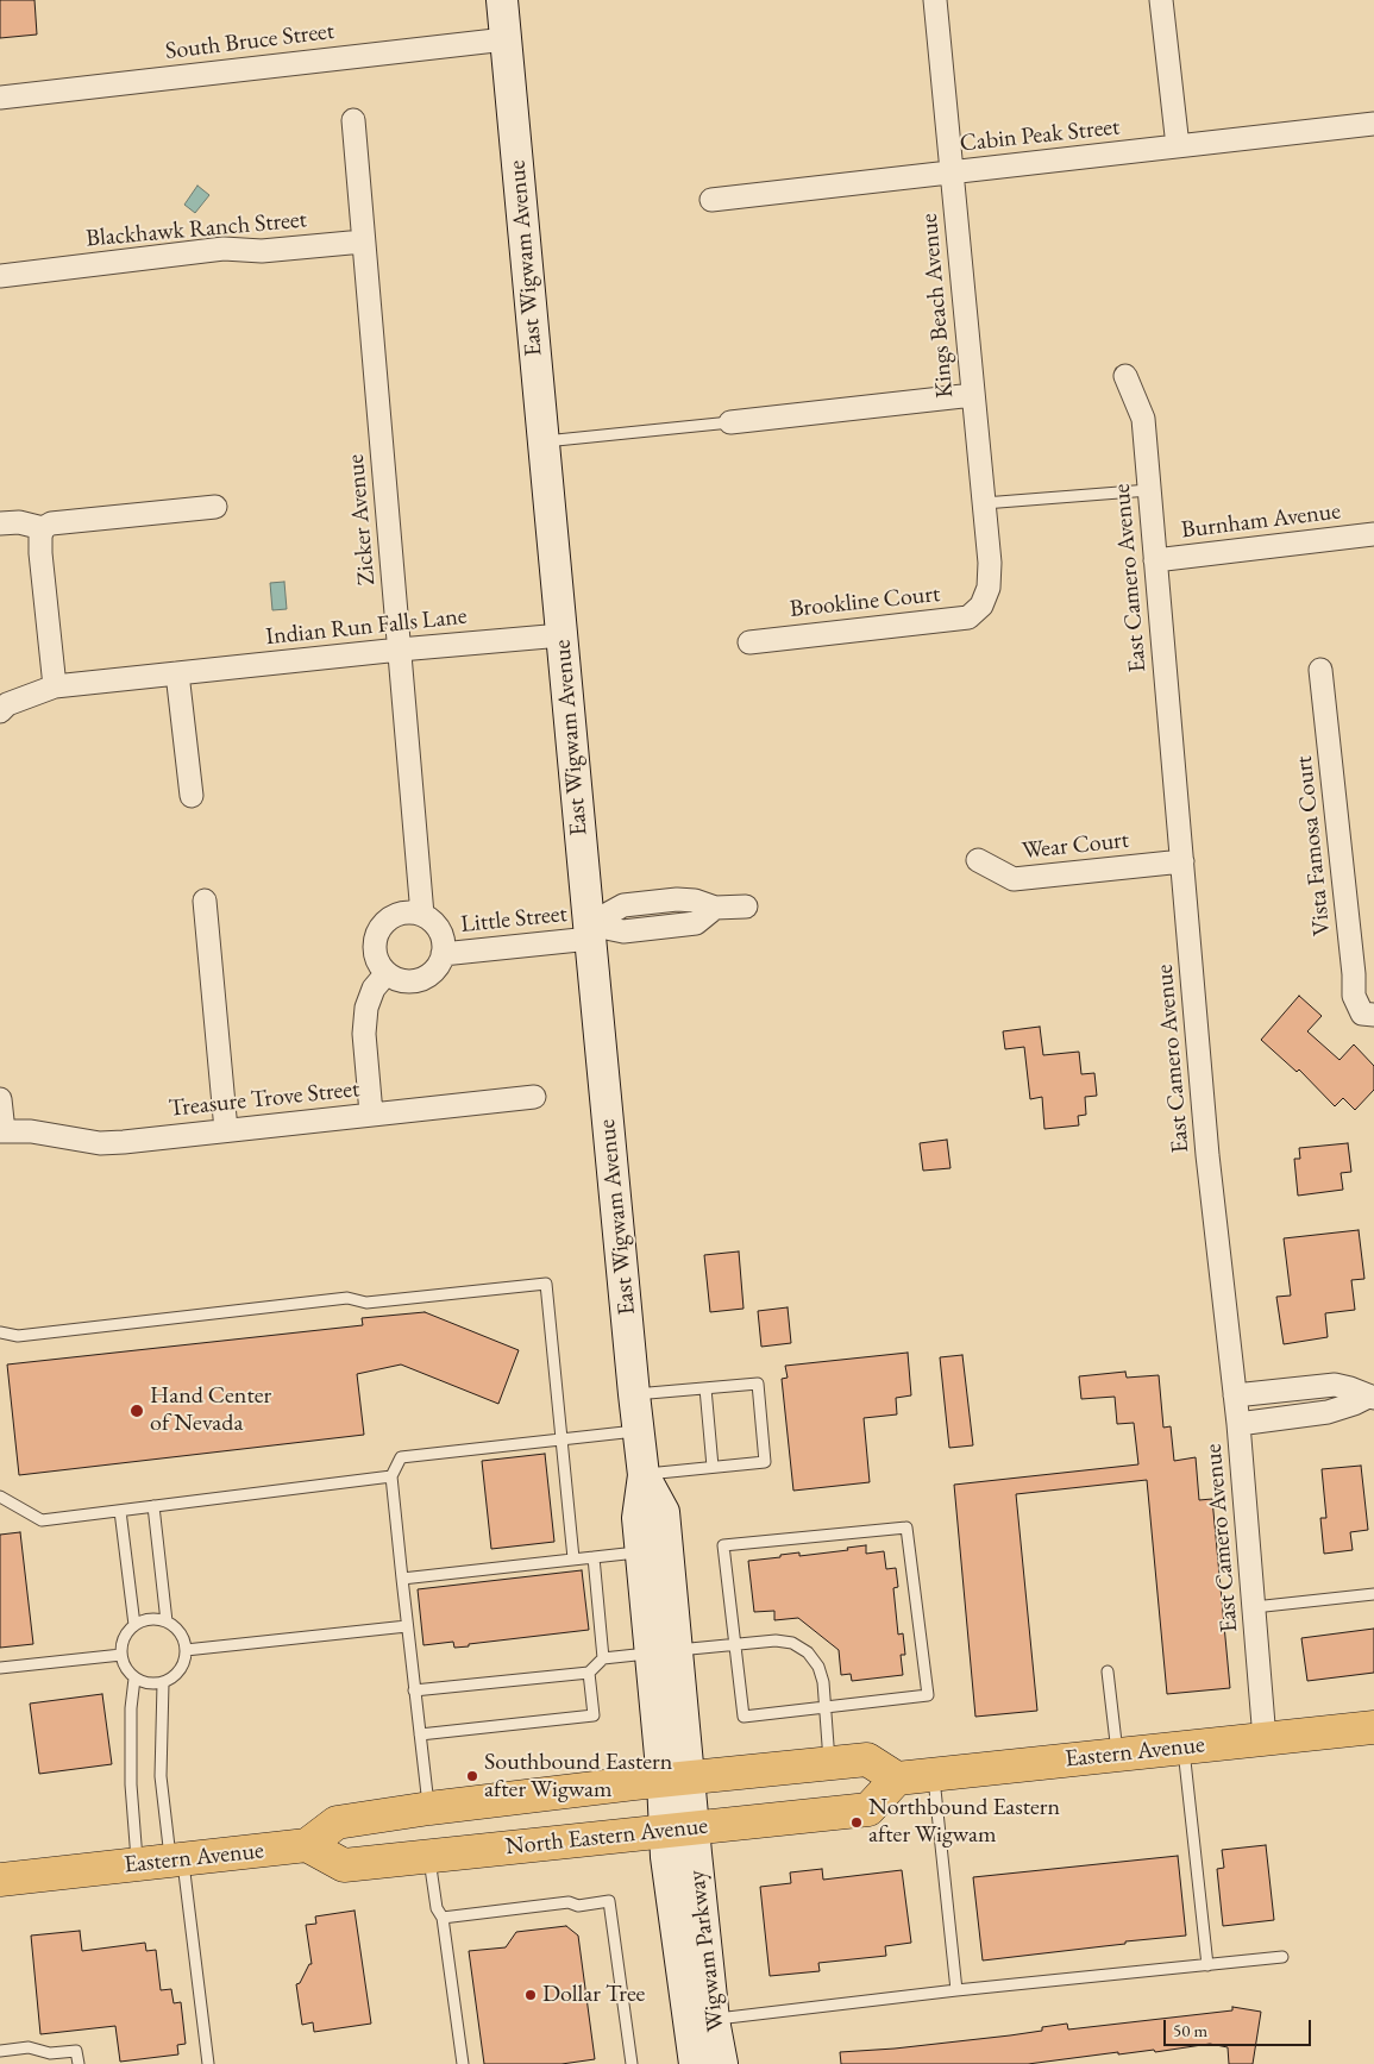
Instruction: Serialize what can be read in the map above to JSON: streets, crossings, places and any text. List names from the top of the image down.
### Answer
{
  "streets": {
    "main road": [
      "East Wigwam Avenue",
      "Eastern Avenue",
      "North Eastern Avenue",
      "Wigwam Parkway"
    ],
    "street": [
      "South Bruce Street",
      "Cabin Peak Street",
      "Blackhawk Ranch Street",
      "Kings Beach Avenue",
      "Zicker Avenue",
      "Burnham Avenue",
      "East Camero Avenue",
      "Brookline Court",
      "Indian Run Falls Lane",
      "Wear Court",
      "Vista Famosa Court",
      "Little Street",
      "Treasure Trove Street"
    ]
  },
  "crossings": [
    ["South Bruce Street", "East Wigwam Avenue"],
    ["Cabin Peak Street", "Kings Beach Avenue"],
    ["Blackhawk Ranch Street", "Zicker Avenue"],
    ["East Wigwam Avenue", "Indian Run Falls Lane"],
    ["East Wigwam Avenue", "Little Street"],
    ["East Wigwam Avenue", "North Eastern Avenue"],
    ["East Wigwam Avenue", "Wigwam Parkway"],
    ["Kings Beach Avenue", "Brookline Court"],
    ["Zicker Avenue", "Indian Run Falls Lane"],
    ["Zicker Avenue", "Little Street"],
    ["Burnham Avenue", "East Camero Avenue"],
    ["East Camero Avenue", "Wear Court"],
    ["East Camero Avenue", "Eastern Avenue"],
    ["Eastern Avenue", "North Eastern Avenue"],
    ["North Eastern Avenue", "Wigwam Parkway"]
  ],
  "places": [
    "Hand Center of Nevada",
    "Southbound Eastern after Wigwam",
    "Northbound Eastern after Wigwam",
    "Dollar Tree"
  ],
  "scale_bar": "50 m"
}
